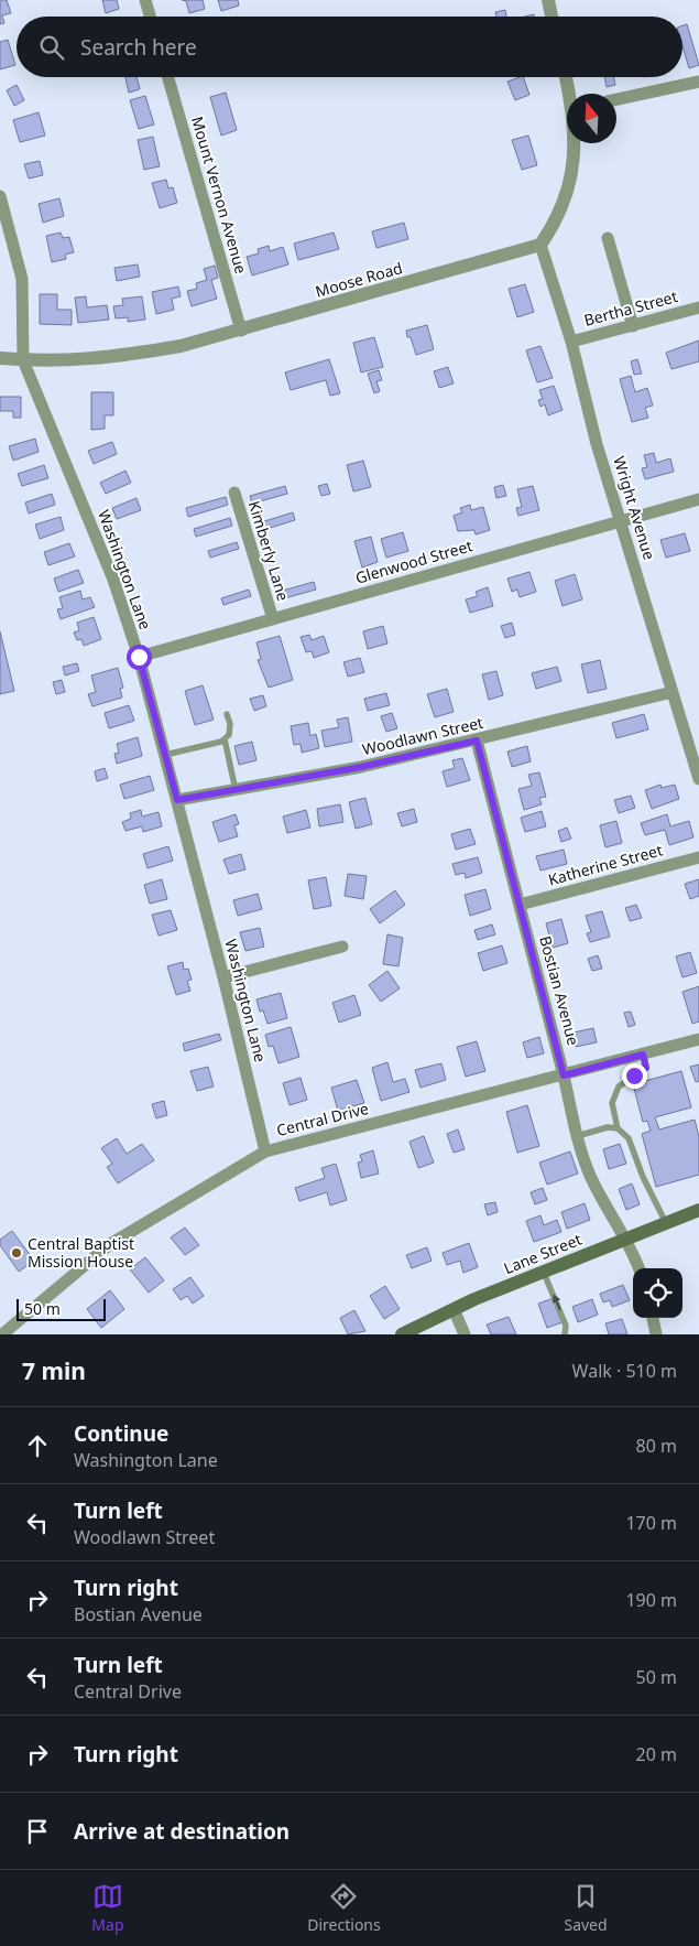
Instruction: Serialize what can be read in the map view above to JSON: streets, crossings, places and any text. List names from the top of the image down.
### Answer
{
  "streets": {
    "main road": ["Lane Street"],
    "street": [
      "Mount Vernon Avenue",
      "Moose Road",
      "Bertha Street",
      "Wright Avenue",
      "Kimberly Lane",
      "Glenwood Street",
      "Washington Lane",
      "Woodlawn Street",
      "Katherine Street",
      "Bostian Avenue",
      "Central Drive"
    ]
  },
  "crossings": [
    ["Mount Vernon Avenue", "Moose Road"],
    ["Moose Road", "Wright Avenue"],
    ["Moose Road", "Washington Lane"],
    ["Bertha Street", "Wright Avenue"],
    ["Wright Avenue", "Glenwood Street"],
    ["Wright Avenue", "Woodlawn Street"],
    ["Kimberly Lane", "Glenwood Street"],
    ["Glenwood Street", "Washington Lane"],
    ["Washington Lane", "Woodlawn Street"],
    ["Washington Lane", "Central Drive"],
    ["Woodlawn Street", "Bostian Avenue"],
    ["Katherine Street", "Bostian Avenue"],
    ["Bostian Avenue", "Central Drive"],
    ["Bostian Avenue", "Lane Street"]
  ],
  "places": ["Central Baptist Mission House"],
  "scale_bar": "50 m",
  "north": "top",
  "page": {
    "search": "Search here",
    "scale": "50 m",
    "heading": ["7 min", "Walk · 510 m"],
    "list": [
      ["Continue", "Washington Lane", "80 m"],
      ["Turn left", "Woodlawn Street", "170 m"],
      ["Turn right", "Bostian Avenue", "190 m"],
      ["Turn left", "Central Drive", "50 m"],
      ["Turn right", "20 m"],
      "Arrive at destination"
    ],
    "nav": ["Map", "Directions", "Saved"]
  }
}
